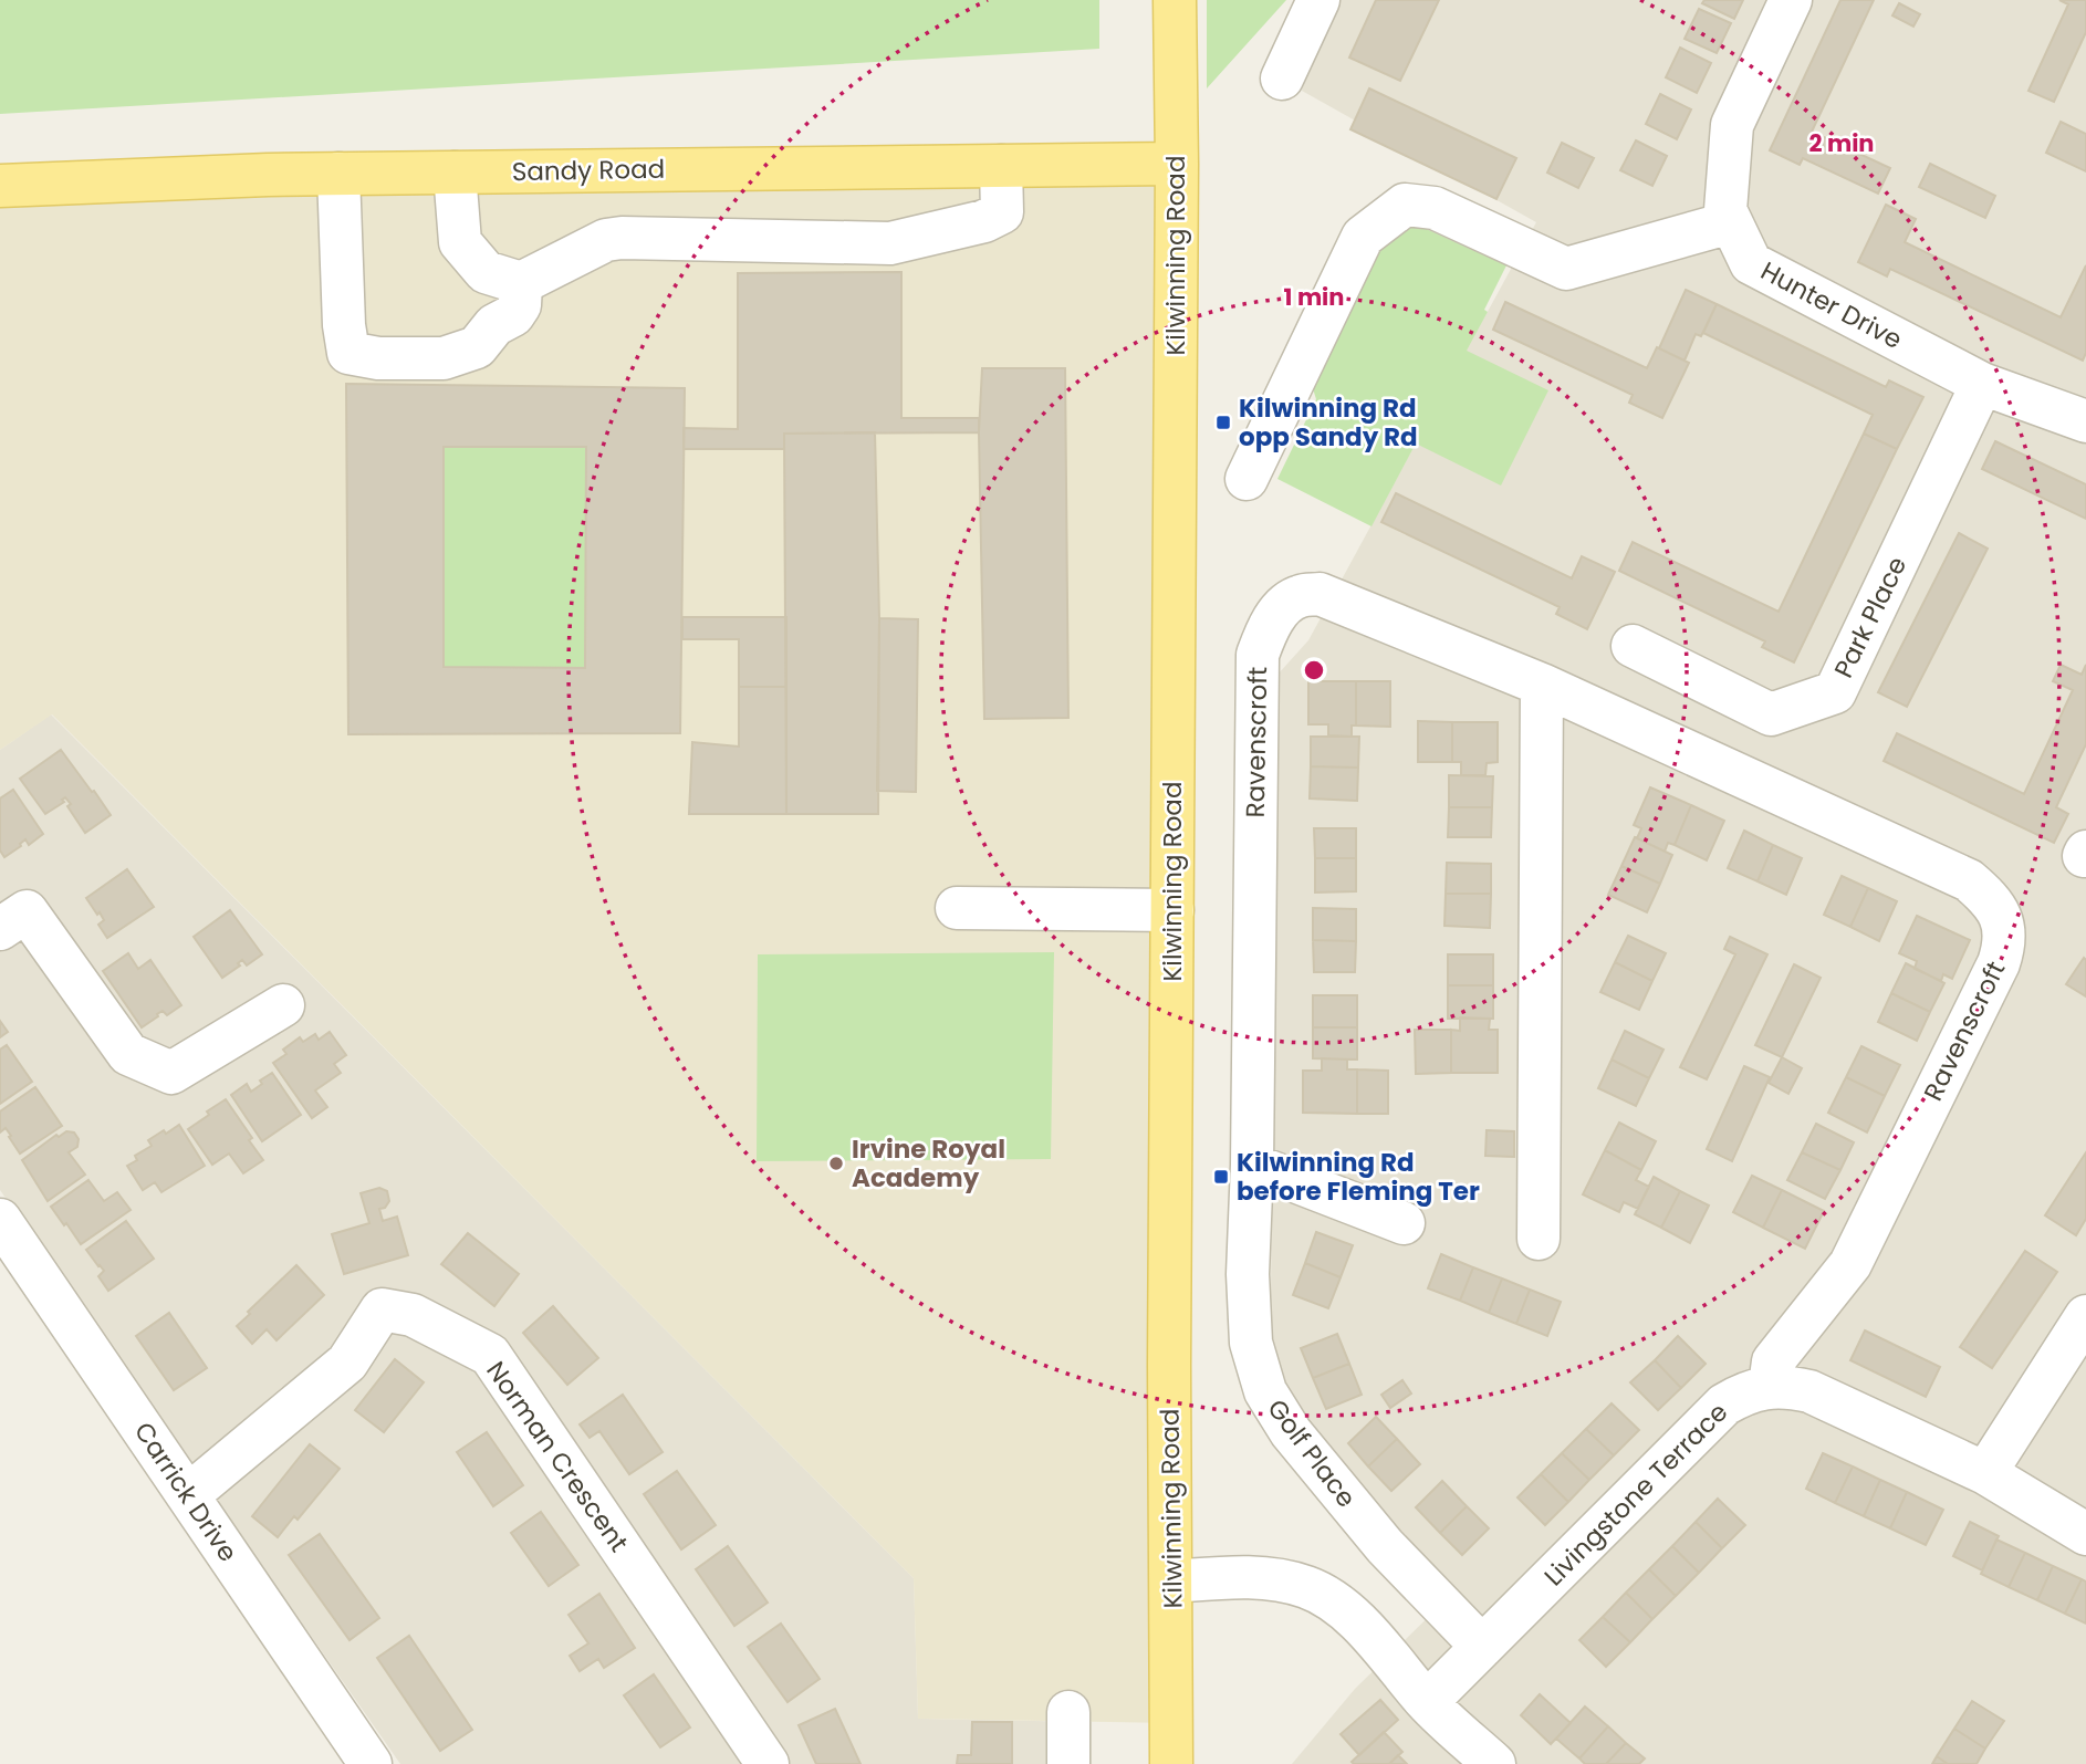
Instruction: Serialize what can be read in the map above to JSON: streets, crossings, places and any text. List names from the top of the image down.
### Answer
{
  "streets": {
    "main road": ["Sandy Road", "Kilwinning Road"],
    "street": [
      "Hunter Drive",
      "Park Place",
      "Ravenscroft",
      "Golf Place",
      "Norman Crescent",
      "Carrick Drive",
      "Livingstone Terrace"
    ]
  },
  "crossings": [
    ["Sandy Road", "Kilwinning Road"],
    ["Hunter Drive", "Park Place"],
    ["Ravenscroft", "Golf Place"],
    ["Ravenscroft", "Livingstone Terrace"],
    ["Golf Place", "Livingstone Terrace"],
    ["Norman Crescent", "Carrick Drive"]
  ],
  "places": {
    "transit": ["Kilwinning Rd opp Sandy Rd", "Kilwinning Rd before Fleming Ter"],
    "other": ["Irvine Royal Academy"]
  },
  "rings": ["2 min", "1 min"]
}
